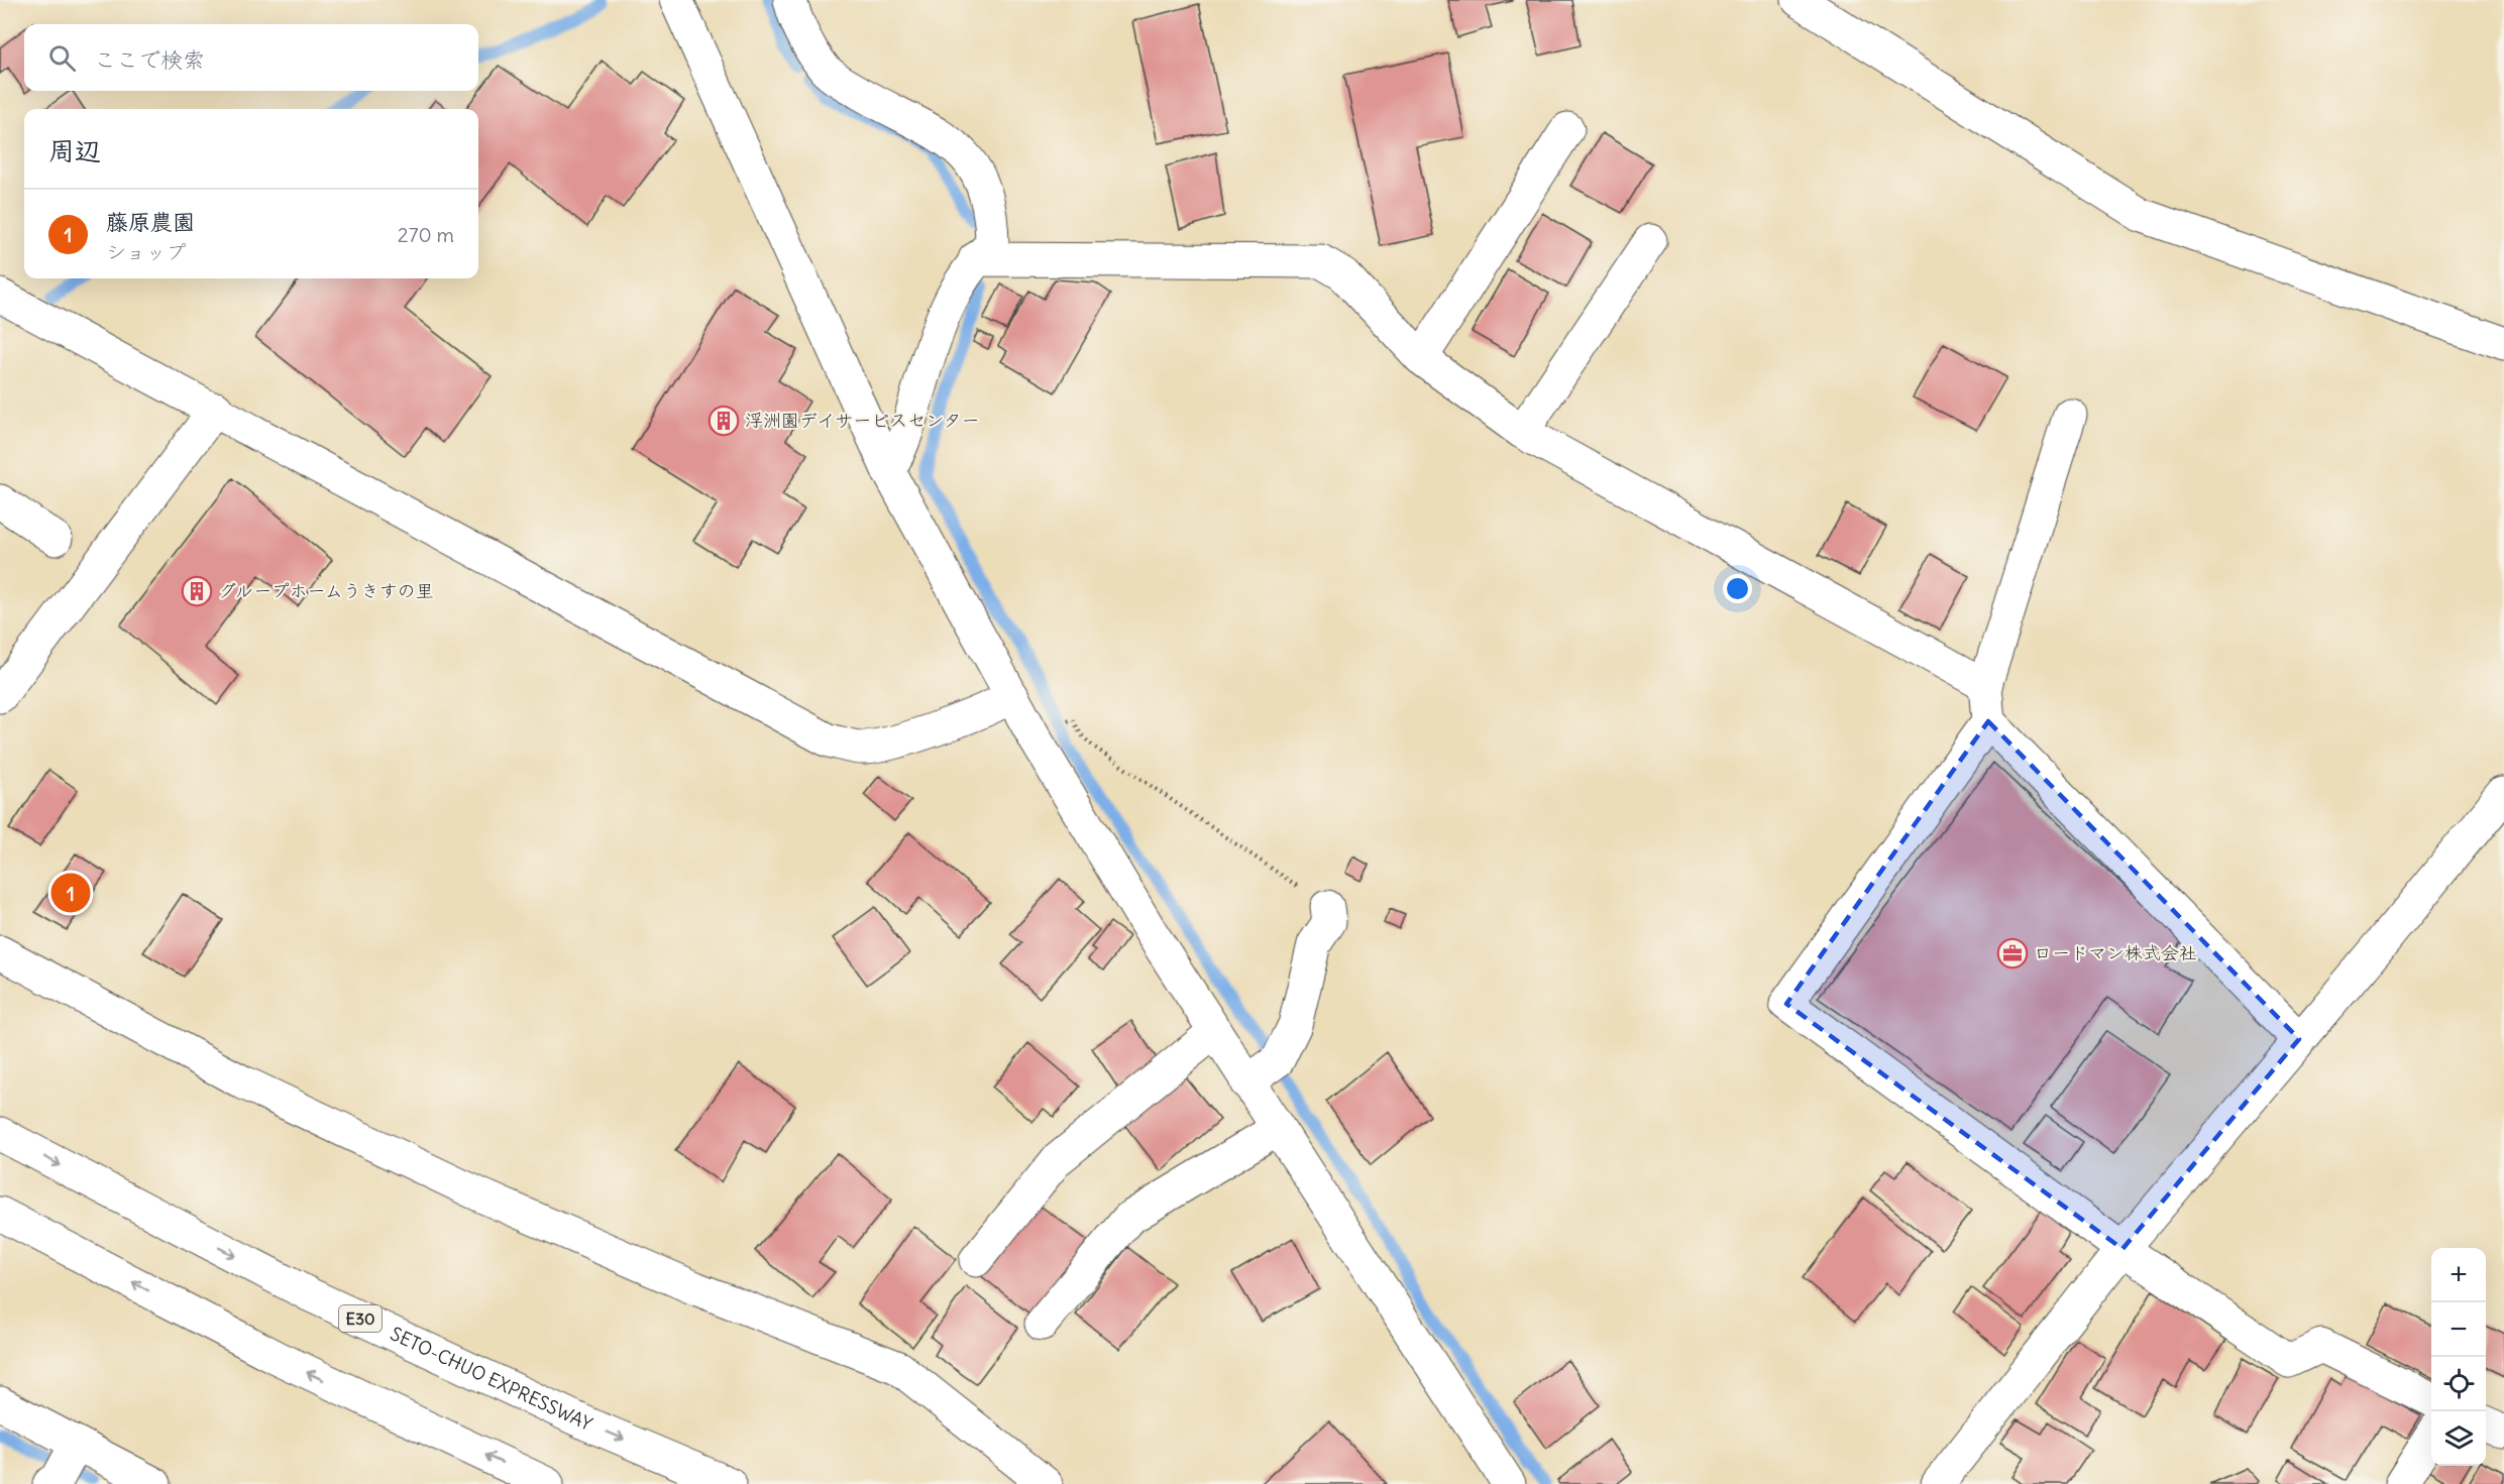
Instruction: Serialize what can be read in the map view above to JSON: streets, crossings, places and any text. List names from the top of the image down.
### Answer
{
  "streets": {
    "main road": ["E30", "SETO-CHUO EXPRESSWAY"]
  },
  "places": {
    "building": ["浮洲園デイサービスセンター", "グループホームうきすの里"],
    "office": ["ロードマン株式会社"]
  },
  "page": {
    "search": "ここで検索",
    "heading": "周辺",
    "list": [
      {
        "mark": "1",
        "name": "藤原農園",
        "note": "ショップ",
        "value": "270 m"
      }
    ],
    "pins": "1",
    "map_buttons": ["+", "−"]
  }
}
